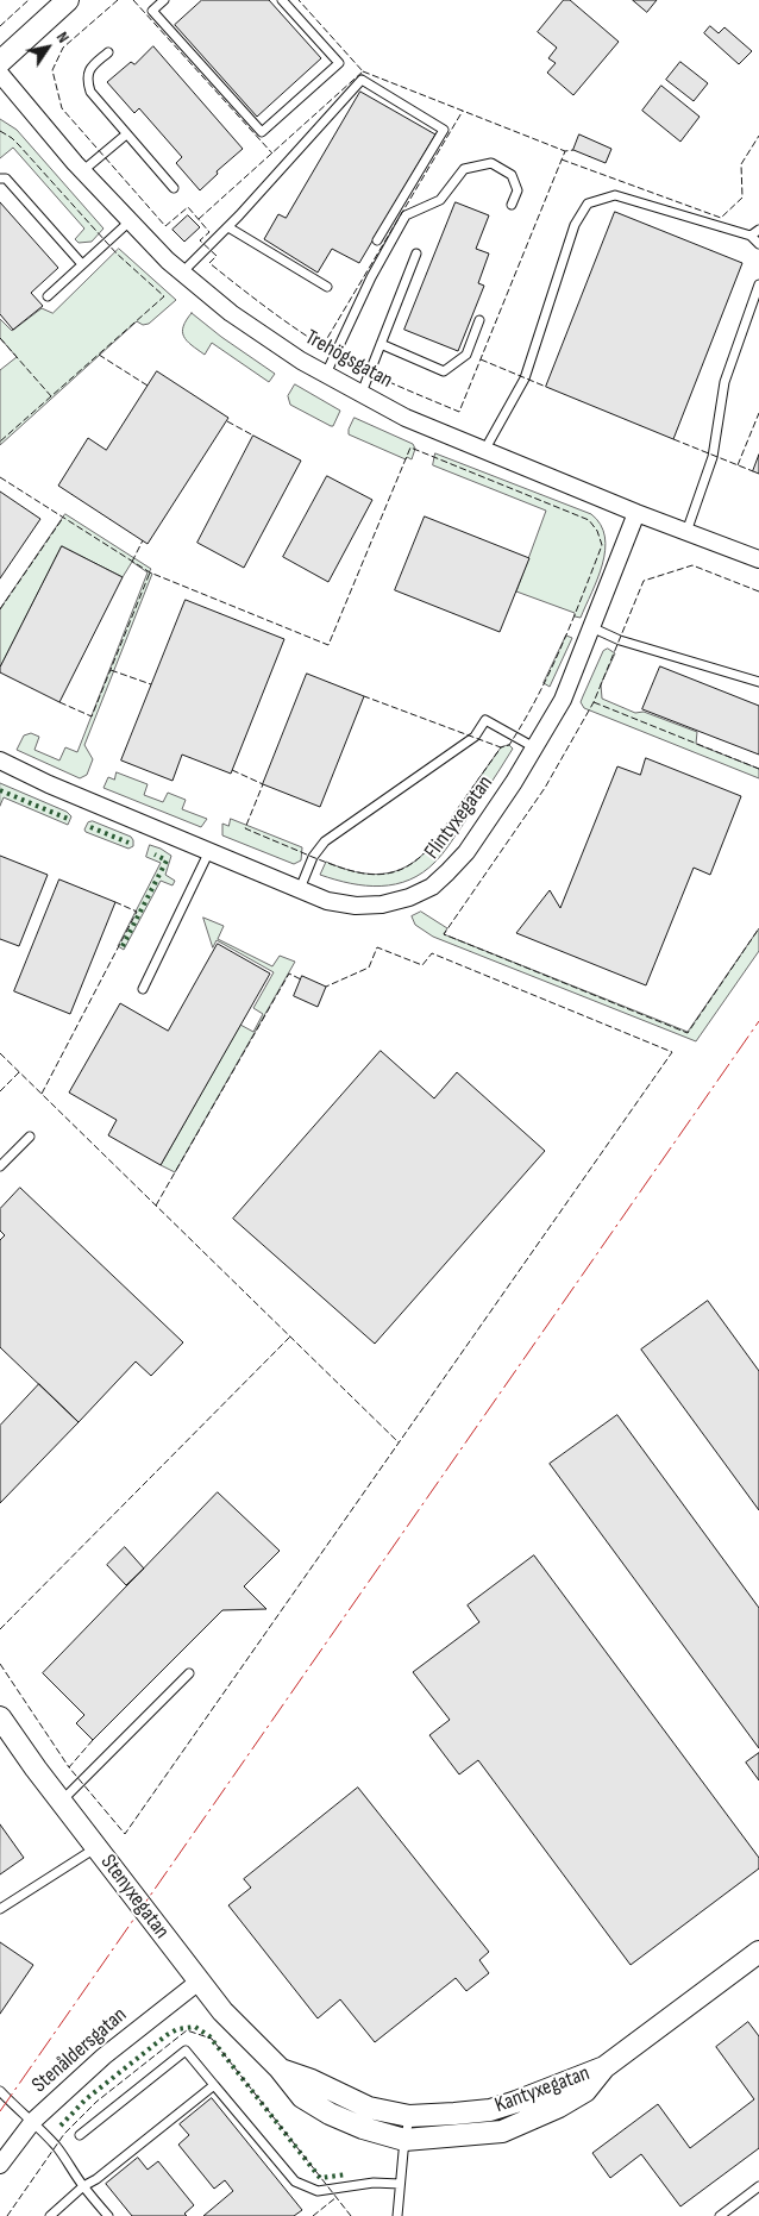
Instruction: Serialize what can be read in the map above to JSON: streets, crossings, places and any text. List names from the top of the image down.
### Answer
{
  "streets": {
    "street": [
      "Trehögsgatan",
      "Flintyxegatan",
      "Stenyxegatan",
      "Stenåldersgatan",
      "Kantyxegatan"
    ]
  },
  "crossings": [
    ["Trehögsgatan", "Flintyxegatan"],
    ["Stenyxegatan", "Stenåldersgatan"],
    ["Stenyxegatan", "Kantyxegatan"]
  ],
  "north": "top right"
}
